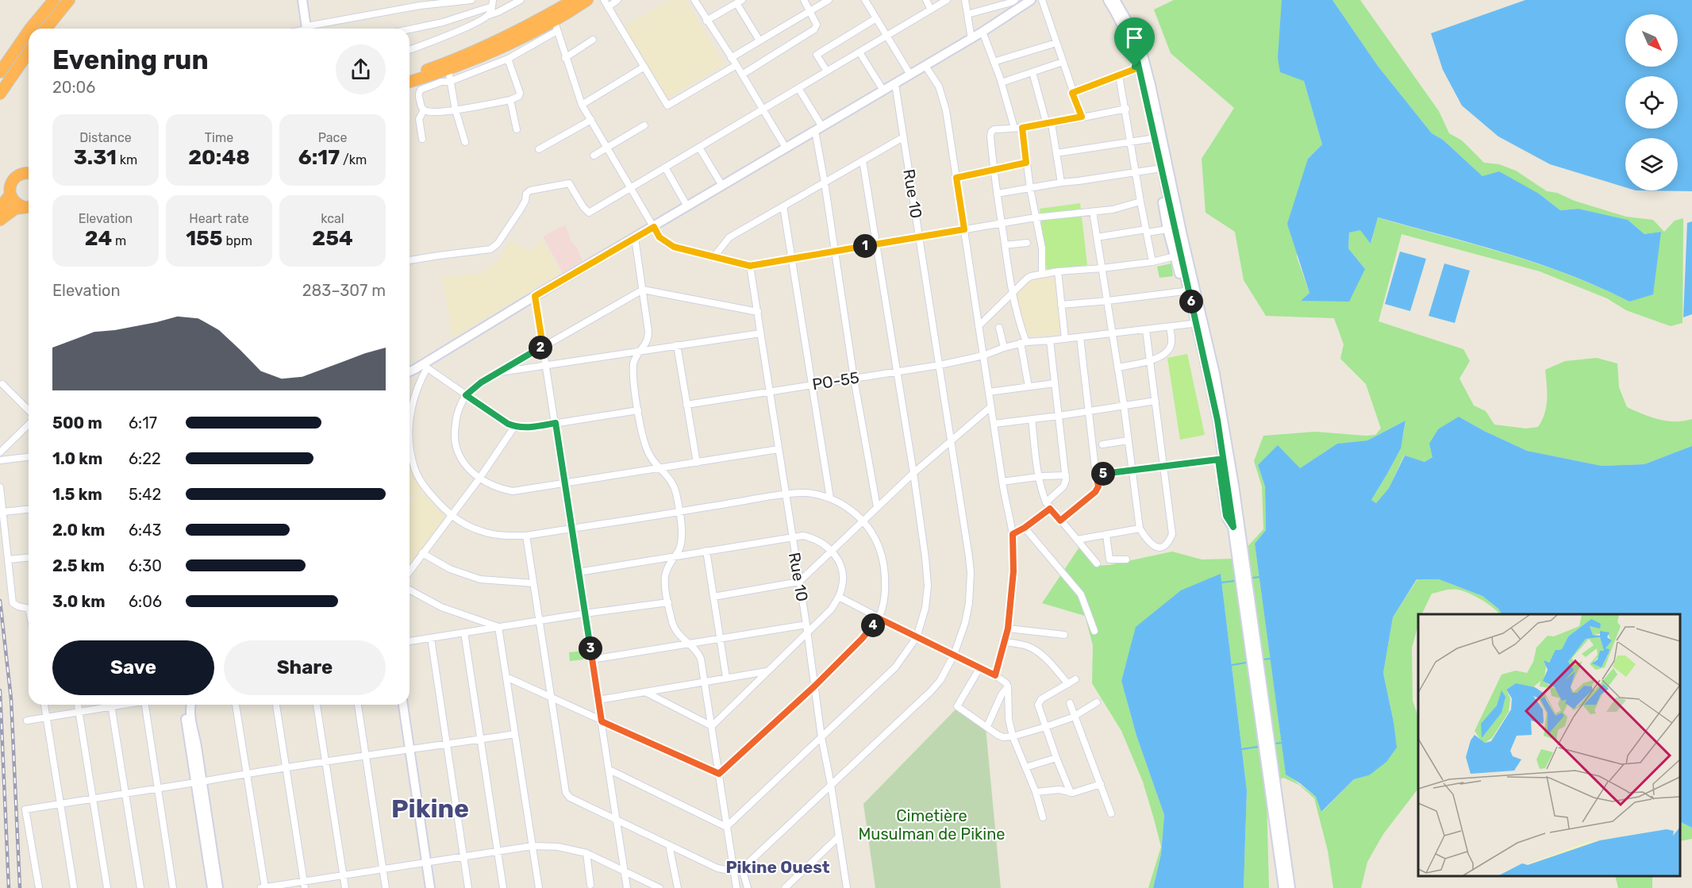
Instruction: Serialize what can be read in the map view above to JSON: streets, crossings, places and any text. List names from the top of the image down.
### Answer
{
  "streets": {
    "street": ["Rue 10", "PO-55"]
  },
  "crossings": [
    ["Rue 10", "PO-55"]
  ],
  "districts": ["Pikine", "Pikine Ouest"],
  "parks": ["Cimetière Musulman de Pikine"],
  "north": "bottom right",
  "page": {
    "heading": ["Evening run", "20:06"],
    "stats": [
      ["Distance", "3.31 km"],
      ["Time", "20:48"],
      ["Pace", "6:17 /km"],
      ["Elevation", "24 m"],
      ["Heart rate", "155 bpm"],
      ["kcal", "254"]
    ],
    "pins": [
      "1",
      "6",
      "2",
      "5",
      "4",
      "3"
    ],
    "chart": ["Elevation", "283–307 m"],
    "list": [
      {
        "name": "500 m",
        "note": "6:17"
      },
      {
        "name": "1.0 km",
        "note": "6:22"
      },
      {
        "name": "1.5 km",
        "note": "5:42"
      },
      {
        "name": "2.0 km",
        "note": "6:43"
      },
      {
        "name": "2.5 km",
        "note": "6:30"
      },
      {
        "name": "3.0 km",
        "note": "6:06"
      }
    ],
    "buttons": ["Save", "Share"]
  }
}
